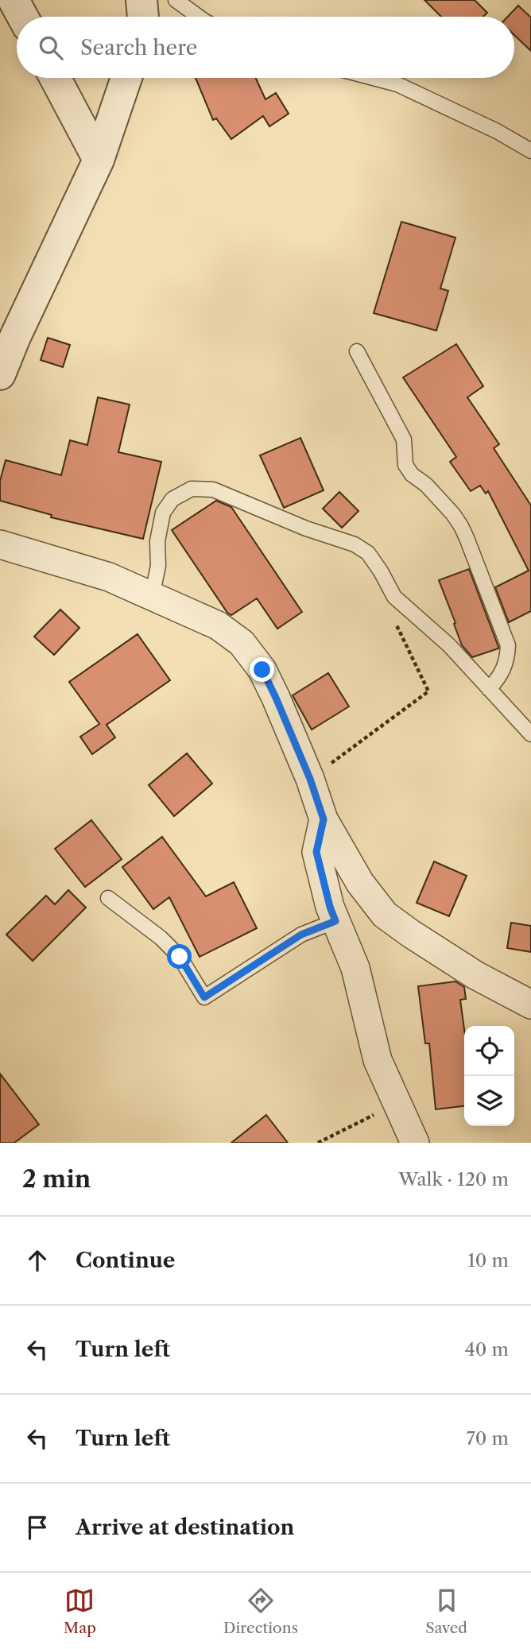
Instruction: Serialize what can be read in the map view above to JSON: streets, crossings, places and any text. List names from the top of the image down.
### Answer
{
  "page": {
    "search": "Search here",
    "heading": ["2 min", "Walk · 120 m"],
    "list": [
      ["Continue", "10 m"],
      ["Turn left", "40 m"],
      ["Turn left", "70 m"],
      "Arrive at destination"
    ],
    "nav": ["Map", "Directions", "Saved"]
  }
}
